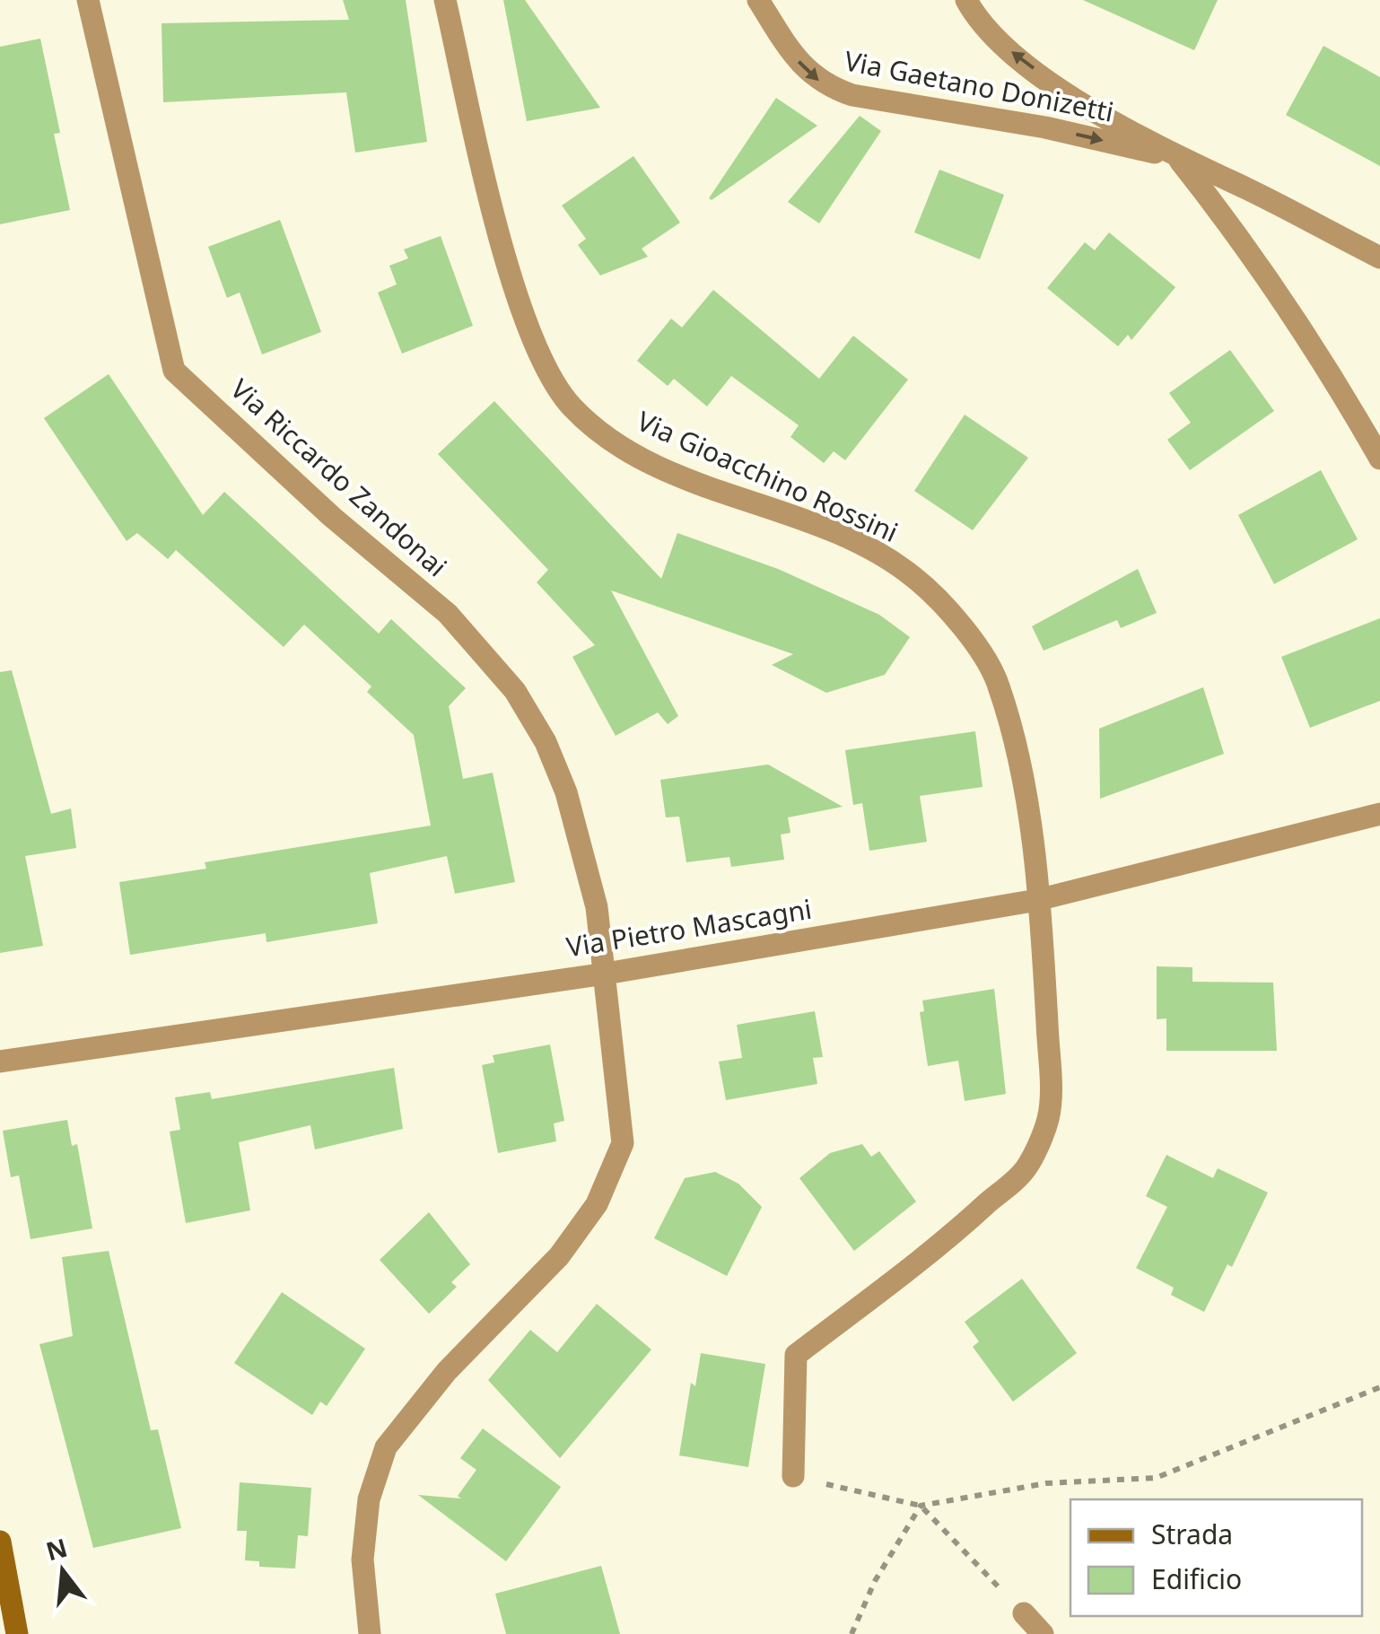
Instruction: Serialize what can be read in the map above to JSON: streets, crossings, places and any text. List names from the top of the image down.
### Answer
{
  "streets": {
    "street": [
      "Via Gaetano Donizetti",
      "Via Gioacchino Rossini",
      "Via Riccardo Zandonai",
      "Via Pietro Mascagni"
    ]
  },
  "crossings": [
    ["Via Gioacchino Rossini", "Via Pietro Mascagni"],
    ["Via Riccardo Zandonai", "Via Pietro Mascagni"]
  ],
  "legend": ["Strada", "Edificio"],
  "north": "top"
}
